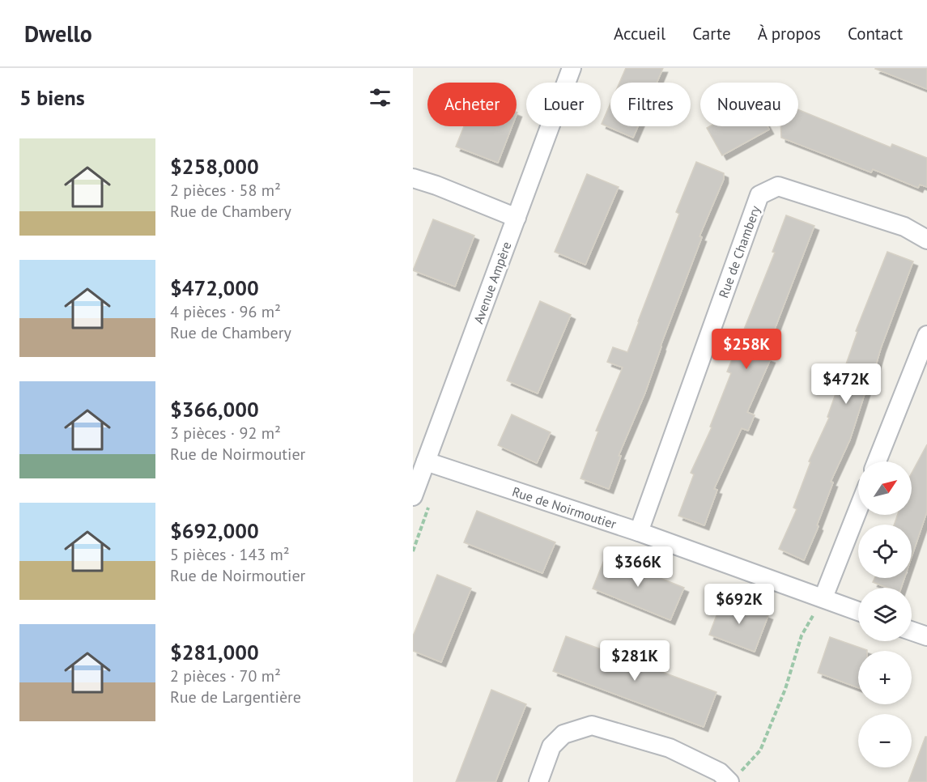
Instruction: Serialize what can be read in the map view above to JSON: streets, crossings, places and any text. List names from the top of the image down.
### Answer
{
  "streets": {
    "street": ["Rue de Chambery", "Avenue Ampère", "Rue de Noirmoutier"]
  },
  "crossings": [
    ["Rue de Chambery", "Rue de Noirmoutier"],
    ["Avenue Ampère", "Rue de Noirmoutier"]
  ],
  "north": "top right",
  "page": {
    "header": "Dwello",
    "nav": [
      "Accueil",
      "Carte",
      "À propos",
      "Contact"
    ],
    "heading": "5 biens",
    "chip": [
      "Acheter",
      "Louer",
      "Filtres",
      "Nouveau"
    ],
    "list": [
      {
        "name": "$258,000",
        "note": "2 pièces · 58 m² · Rue de Chambery"
      },
      {
        "name": "$472,000",
        "note": "4 pièces · 96 m² · Rue de Chambery"
      },
      {
        "name": "$366,000",
        "note": "3 pièces · 92 m² · Rue de Noirmoutier"
      },
      {
        "name": "$692,000",
        "note": "5 pièces · 143 m² · Rue de Noirmoutier"
      },
      {
        "name": "$281,000",
        "note": "2 pièces · 70 m² · Rue de Largentière"
      }
    ],
    "price": [
      "$258K",
      "$472K",
      "$366K",
      "$692K",
      "$281K"
    ],
    "map_buttons": ["+", "−"]
  }
}
